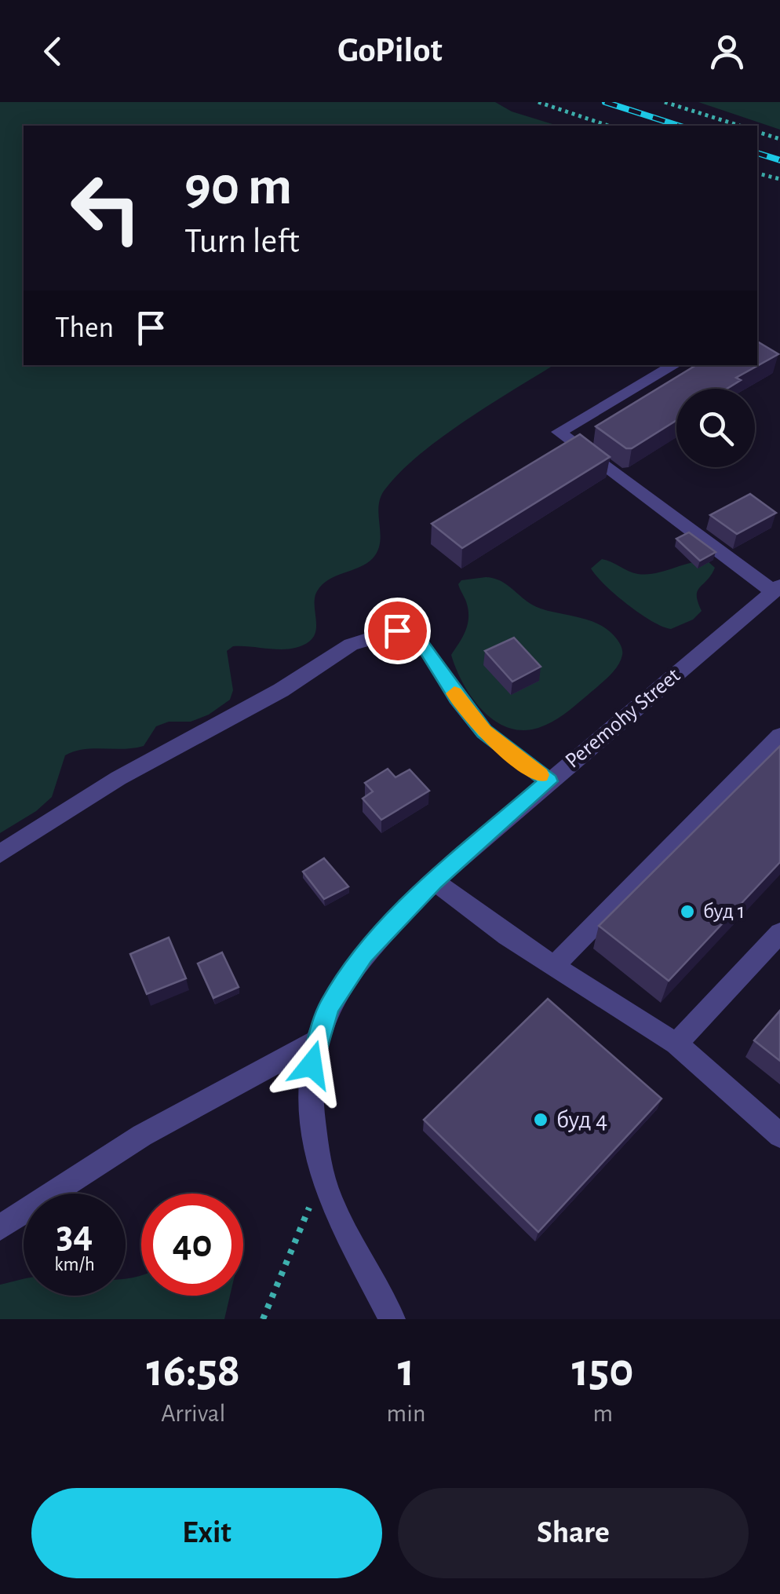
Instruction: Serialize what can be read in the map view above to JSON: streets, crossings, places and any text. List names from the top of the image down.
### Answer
{
  "streets": {
    "street": ["Peremohy Street"]
  },
  "places": ["буд 1", "буд 4"],
  "page": {
    "header": "GoPilot",
    "turn": ["90 m", "Turn left"],
    "then": "Then",
    "speed": "34 km/h",
    "limit": "40",
    "eta": [
      "16:58",
      "Arrival",
      "1",
      "min",
      "150",
      "m"
    ],
    "buttons": ["Exit", "Share"]
  }
}
